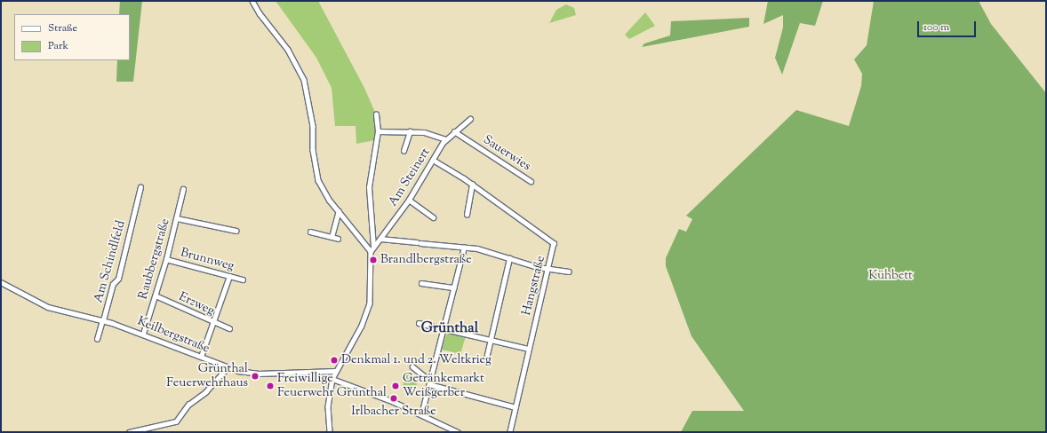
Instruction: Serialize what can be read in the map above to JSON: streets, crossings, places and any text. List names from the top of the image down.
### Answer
{
  "streets": {
    "street": [
      "Sauerwies",
      "Am Steinert",
      "Raubbergstraße",
      "Brunnweg",
      "Am Schindlfeld",
      "Hangstraße",
      "Erzweg",
      "Keilbergstraße"
    ]
  },
  "crossings": [
    ["Sauerwies", "Am Steinert"],
    ["Am Steinert", "Hangstraße"],
    ["Raubbergstraße", "Brunnweg"],
    ["Raubbergstraße", "Erzweg"],
    ["Raubbergstraße", "Keilbergstraße"],
    ["Am Schindlfeld", "Keilbergstraße"]
  ],
  "districts": ["Grünthal"],
  "parks": ["Kühbett"],
  "places": [
    "Brandlbergstraße",
    "Denkmal 1. und 2. Weltkrieg",
    "Grünthal Feuerwehrhaus",
    "Freiwillige Feuerwehr Grünthal",
    "Getränkemarkt Weißgerber",
    "Irlbacher Straße"
  ],
  "legend": ["Straße", "Park"],
  "scale_bar": "100 m"
}
